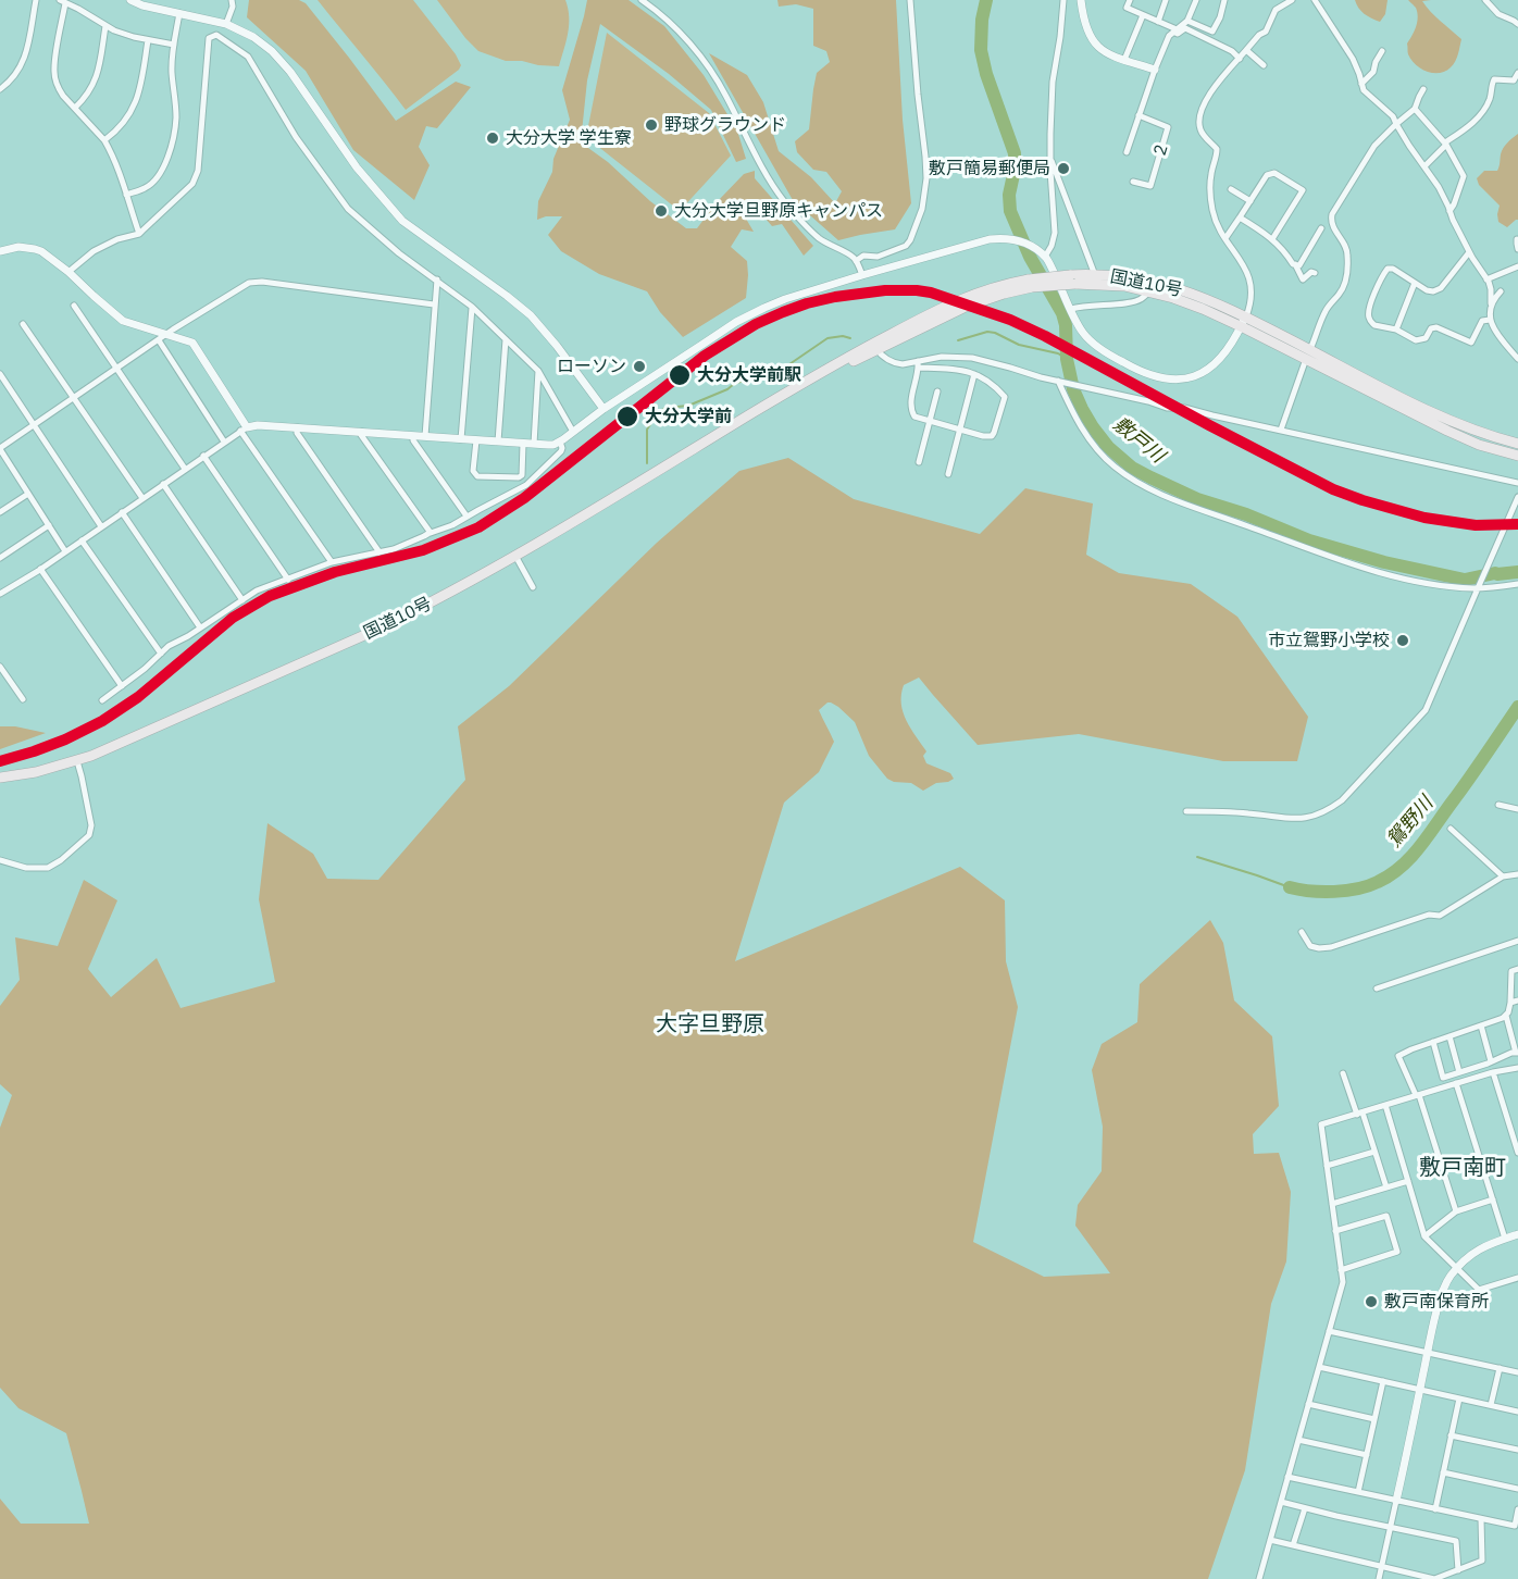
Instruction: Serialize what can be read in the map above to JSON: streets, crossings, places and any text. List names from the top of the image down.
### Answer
{
  "streets": {
    "highway": ["国道10号"],
    "street": ["2"]
  },
  "districts": ["大字旦野原", "敷戸南町"],
  "water": ["敷戸川", "鴛野川"],
  "places": [
    "野球グラウンド",
    "大分大学 学生寮",
    "敷戸簡易郵便局",
    "大分大学旦野原キャンパス",
    "ローソン",
    "大分大学前駅",
    "大分大学前",
    "市立鴛野小学校",
    "敷戸南保育所"
  ]
}
